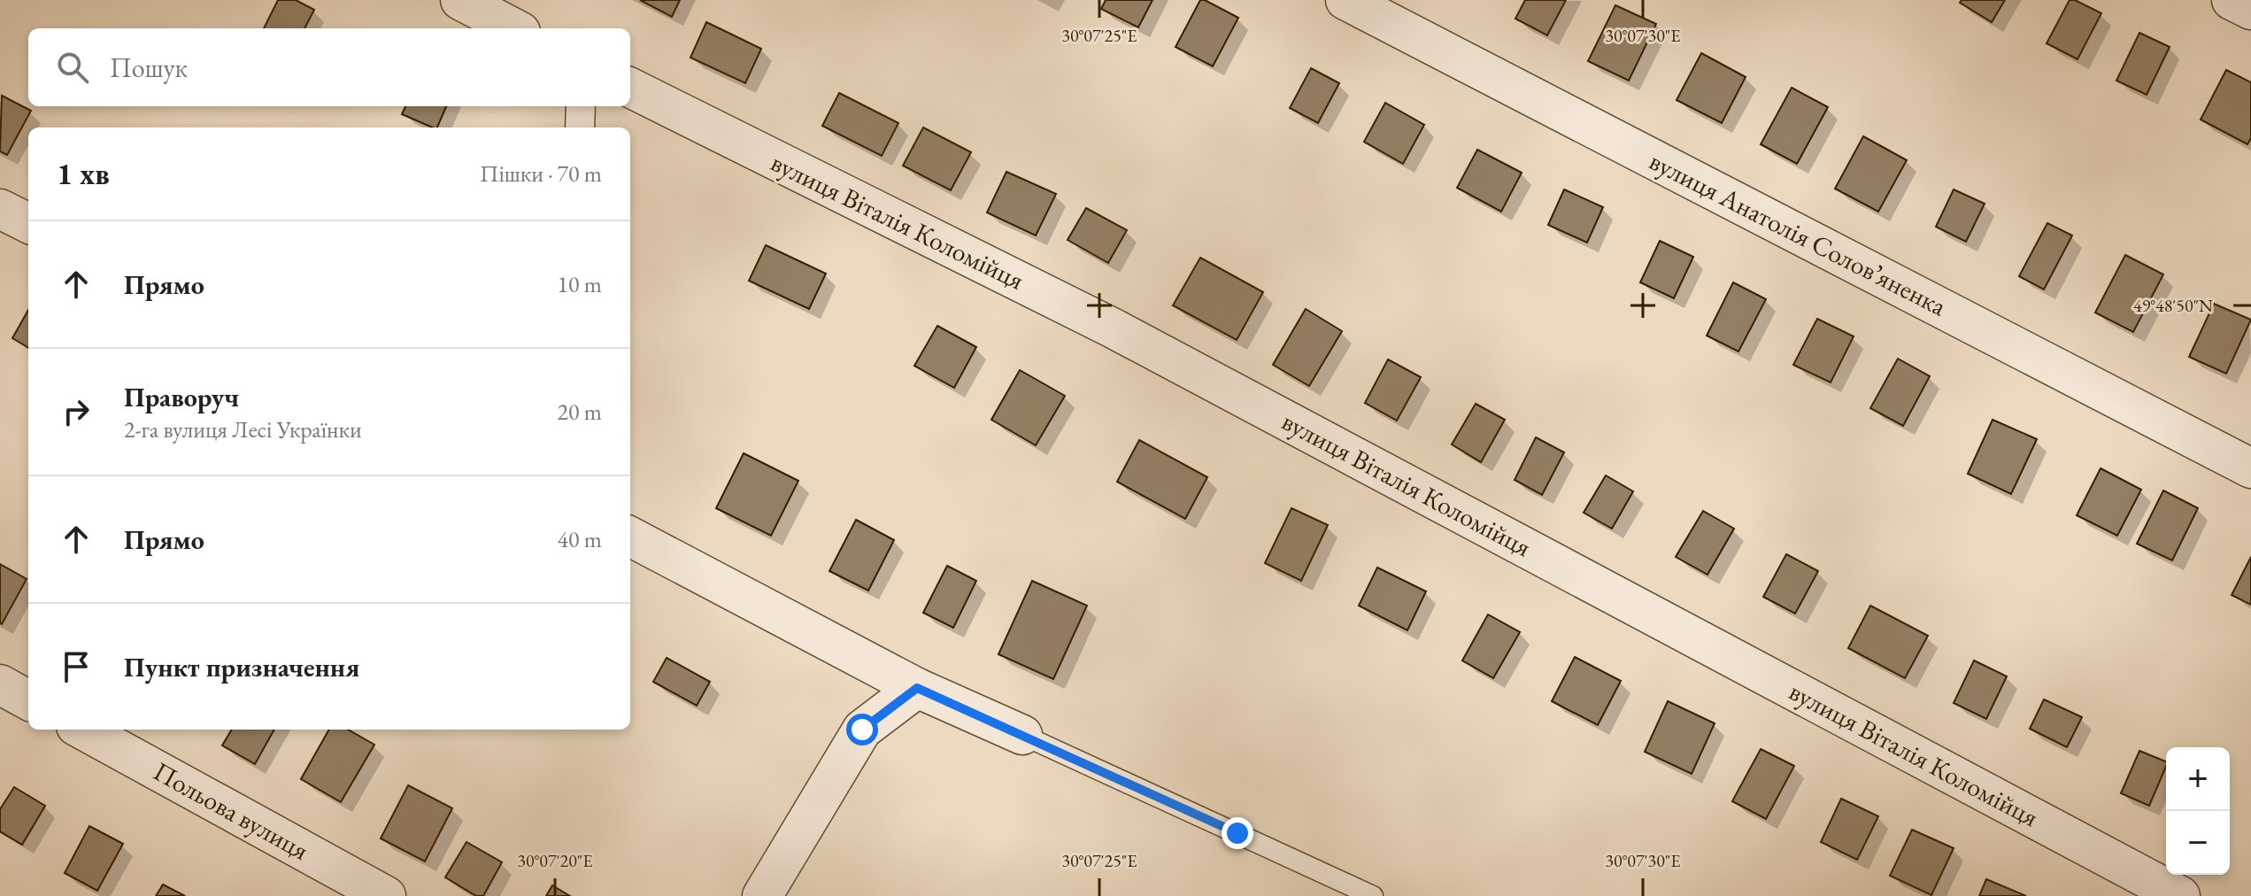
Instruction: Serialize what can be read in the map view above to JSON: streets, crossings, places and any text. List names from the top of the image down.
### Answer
{
  "streets": {
    "street": ["вулиця Віталія Коломійця", "вулиця Анатолія Соловʼяненка", "Польова вулиця"]
  },
  "page": {
    "search": "Пошук",
    "heading": ["1 хв", "Пішки · 70 m"],
    "list": [
      ["Прямо", "10 m"],
      ["Праворуч", "2-га вулиця Лесі Українки", "20 m"],
      ["Прямо", "40 m"],
      "Пункт призначення"
    ],
    "map_buttons": ["+", "−"]
  },
  "coordinates": [
    "30°07'25\"E",
    "30°07'30\"E",
    "49°48'50\"N",
    "30°07'20\"E"
  ]
}
